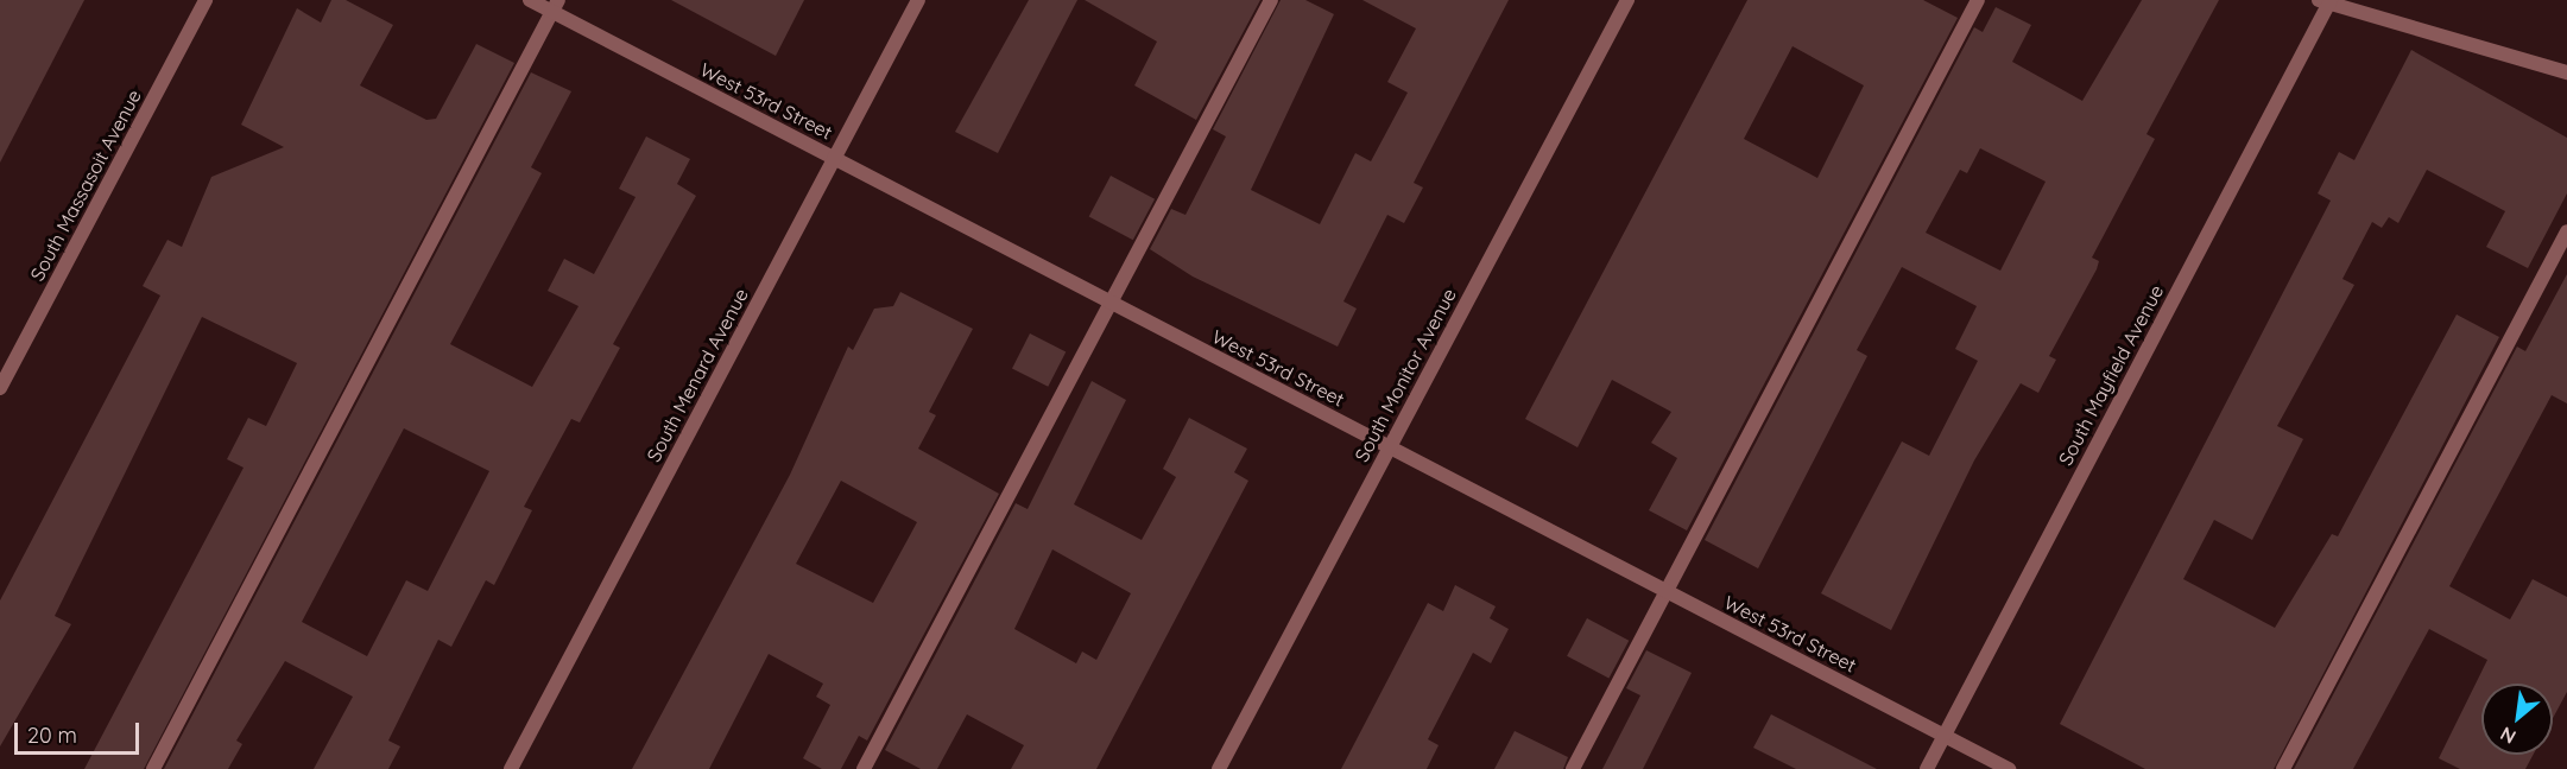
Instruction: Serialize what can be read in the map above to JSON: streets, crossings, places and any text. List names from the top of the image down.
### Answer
{
  "streets": {
    "street": [
      "West 53rd Street",
      "South Massasoit Avenue",
      "South Menard Avenue",
      "South Monitor Avenue",
      "South Mayfield Avenue"
    ]
  },
  "crossings": [
    ["West 53rd Street", "South Menard Avenue"],
    ["West 53rd Street", "South Monitor Avenue"],
    ["West 53rd Street", "South Mayfield Avenue"]
  ],
  "scale_bar": "20 m",
  "north": "bottom left"
}
